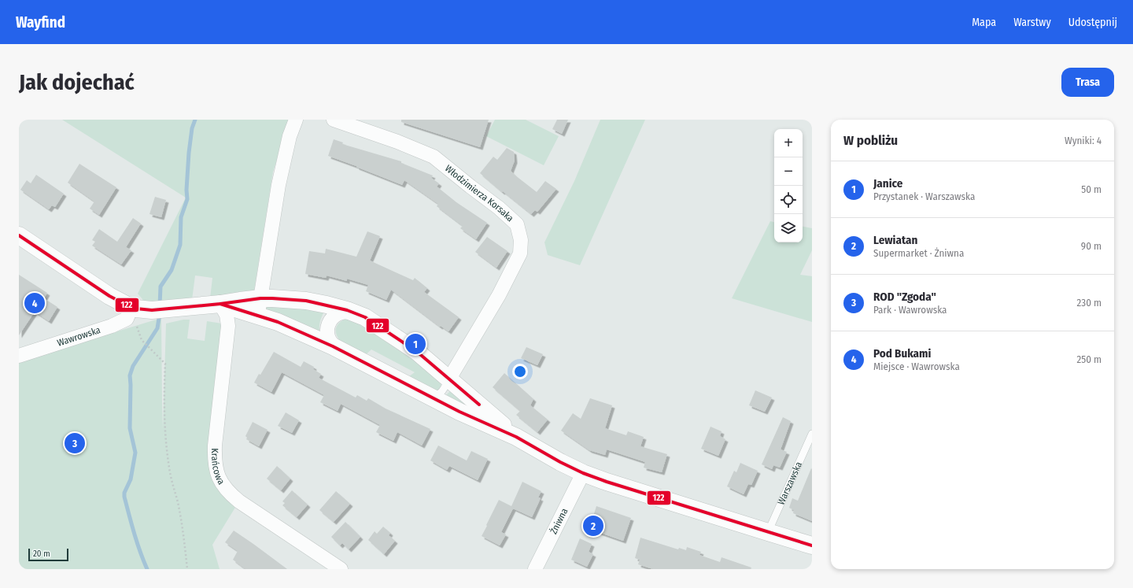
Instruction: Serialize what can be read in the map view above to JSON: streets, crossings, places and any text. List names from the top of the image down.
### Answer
{
  "streets": {
    "street": [
      "Włodzimierza Korsaka",
      "Wawrowska",
      "Krańcowa",
      "Żniwna"
    ],
    "lane": ["Warszawska"]
  },
  "lines": ["transit line 122"],
  "scale_bar": "20 m",
  "page": {
    "header": "Wayfind",
    "nav": ["Mapa", "Warstwy", "Udostępnij"],
    "buttons": "Trasa",
    "title": "Jak dojechać",
    "heading": ["W pobliżu", "Wyniki: 4"],
    "map_buttons": ["+", "−"],
    "list": [
      {
        "mark": "1",
        "name": "Janice",
        "note": "Przystanek · Warszawska",
        "value": "50 m"
      },
      {
        "mark": "2",
        "name": "Lewiatan",
        "note": "Supermarket · Żniwna",
        "value": "90 m"
      },
      {
        "mark": "3",
        "name": "ROD \"Zgoda\"",
        "note": "Park · Wawrowska",
        "value": "230 m"
      },
      {
        "mark": "4",
        "name": "Pod Bukami",
        "note": "Miejsce · Wawrowska",
        "value": "250 m"
      }
    ],
    "pins": [
      "4",
      "1",
      "3",
      "2"
    ],
    "scale": "20 m"
  }
}
